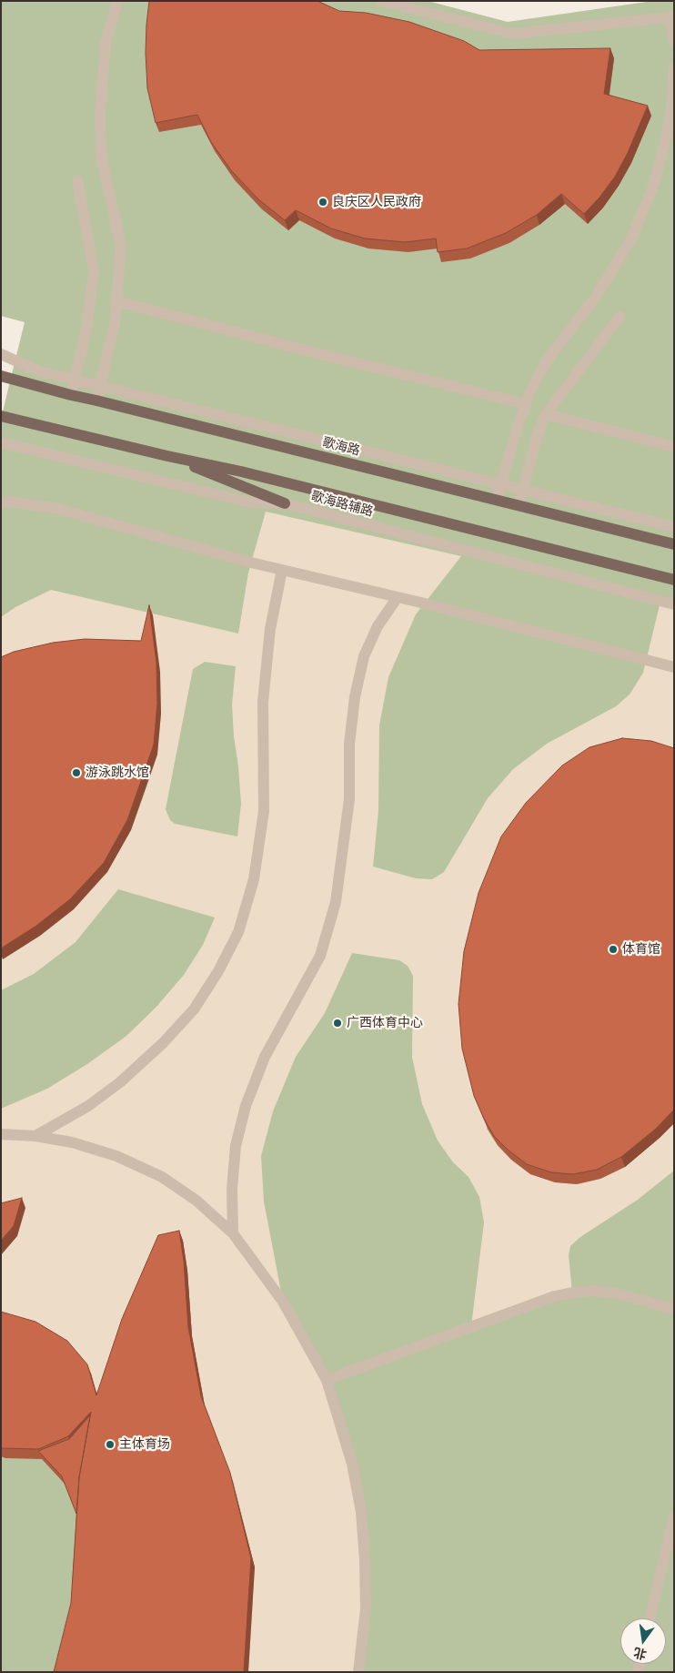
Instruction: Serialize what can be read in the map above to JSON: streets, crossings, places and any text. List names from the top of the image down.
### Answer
{
  "streets": {
    "main road": ["歌海路"],
    "street": ["歌海路辅路"]
  },
  "places": [
    "良庆区人民政府",
    "游泳跳水馆",
    "体育馆",
    "广西体育中心",
    "主体育场"
  ],
  "north": "bottom"
}
